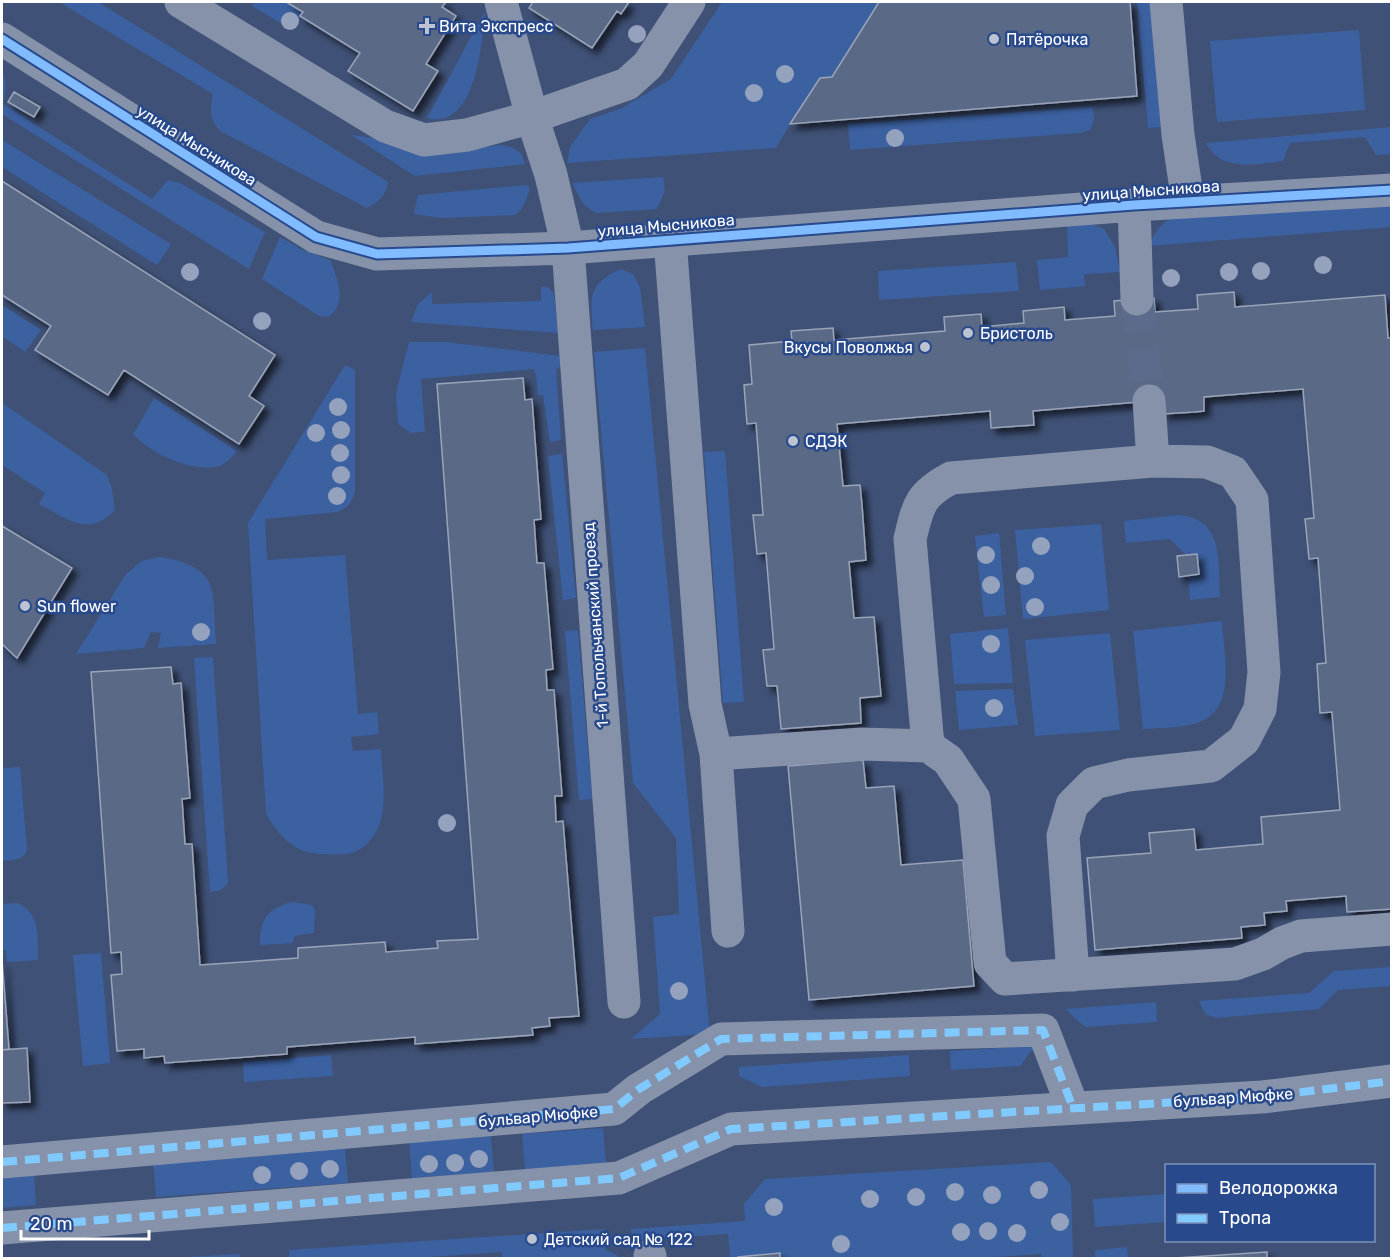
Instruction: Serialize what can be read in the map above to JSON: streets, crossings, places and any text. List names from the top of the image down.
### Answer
{
  "streets": {
    "street": ["улица Мысникова", "1-й Топольчанский проезд", "бульвар Мюфке"]
  },
  "crossings": [
    ["улица Мысникова", "1-й Топольчанский проезд"]
  ],
  "places": {
    "health": ["Вита Экспресс"],
    "other": [
      "Пятёрочка",
      "Бристоль",
      "Вкусы Поволжья",
      "СДЭК",
      "Sun flower",
      "Детский сад № 122"
    ]
  },
  "legend": ["Велодорожка", "Тропа"],
  "scale_bar": "20 m"
}
